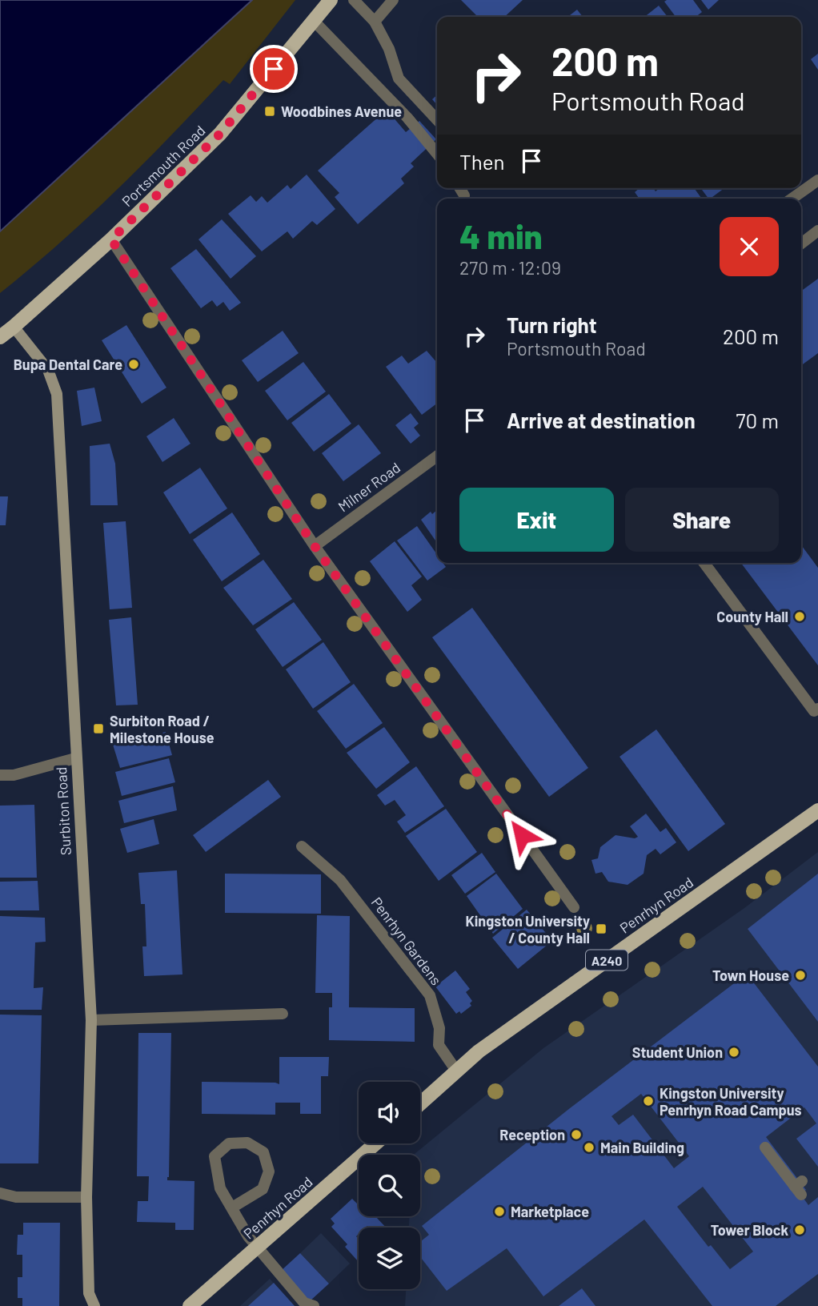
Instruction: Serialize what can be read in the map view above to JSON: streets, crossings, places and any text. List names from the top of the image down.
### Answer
{
  "streets": {
    "main road": [
      "Portsmouth Road",
      "Surbiton Road",
      "Penrhyn Road",
      "A240"
    ],
    "street": ["Milner Road", "Penrhyn Gardens"]
  },
  "crossings": [
    ["Portsmouth Road", "Surbiton Road"],
    ["Penrhyn Road", "Penrhyn Gardens"]
  ],
  "places": {
    "transit": ["Woodbines Avenue", "Surbiton Road / Milestone House", "Kingston University / County Hall"],
    "other": [
      "Bupa Dental Care",
      "County Hall",
      "Town House",
      "Student Union",
      "Kingston University Penrhyn Road Campus",
      "Reception",
      "Main Building",
      "Marketplace",
      "Tower Block"
    ]
  },
  "page": {
    "turn": ["200 m", "Portsmouth Road"],
    "then": "Then",
    "heading": ["4 min", "270 m · 12:09"],
    "list": [
      {
        "name": "Turn right",
        "note": "Portsmouth Road",
        "value": "200 m"
      },
      {
        "name": "Arrive at destination",
        "value": "70 m"
      }
    ],
    "buttons": ["Exit", "Share"]
  }
}
